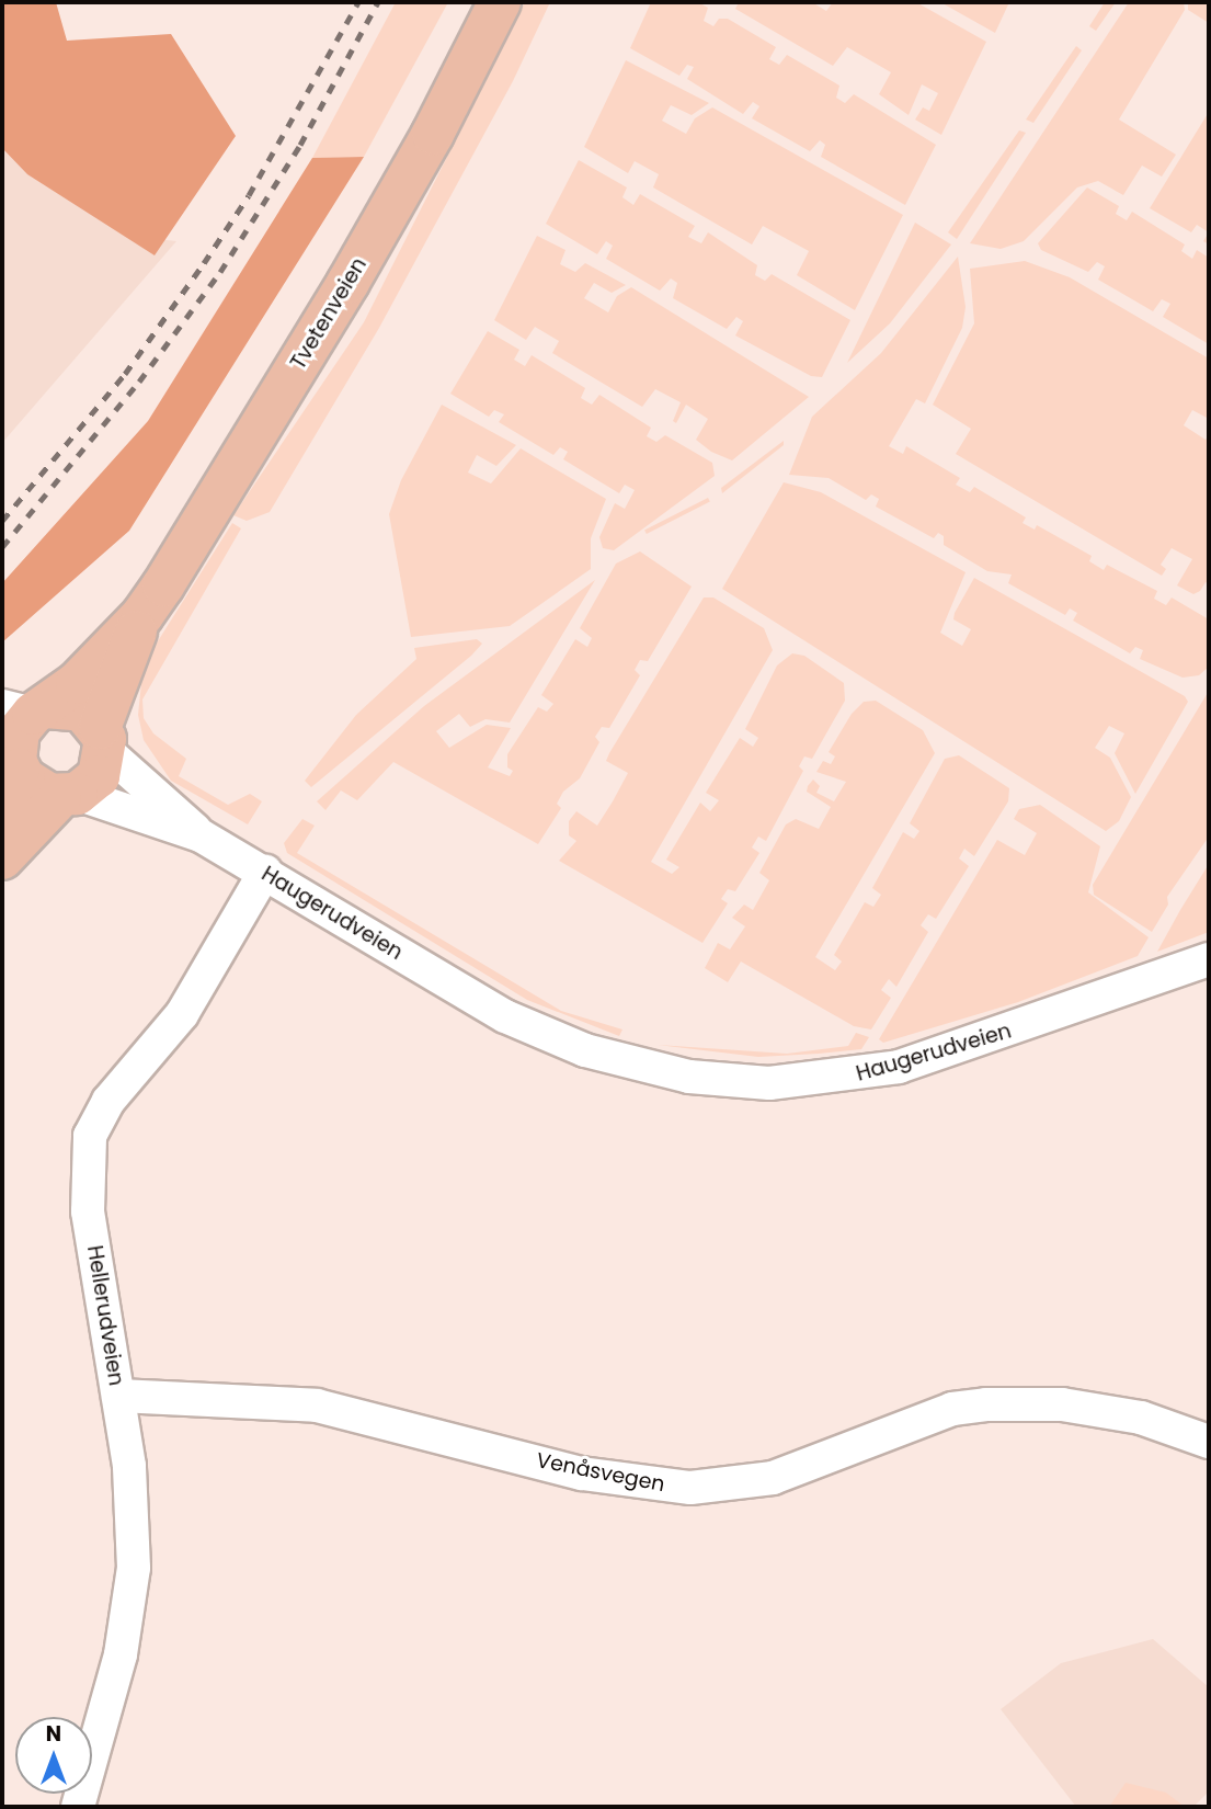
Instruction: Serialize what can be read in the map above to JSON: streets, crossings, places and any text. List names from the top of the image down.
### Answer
{
  "streets": {
    "main road": ["Tvetenveien"],
    "street": ["Haugerudveien", "Hellerudveien", "Venåsvegen"]
  },
  "crossings": [
    ["Tvetenveien", "Haugerudveien"],
    ["Haugerudveien", "Hellerudveien"],
    ["Hellerudveien", "Venåsvegen"]
  ],
  "north": "top"
}
